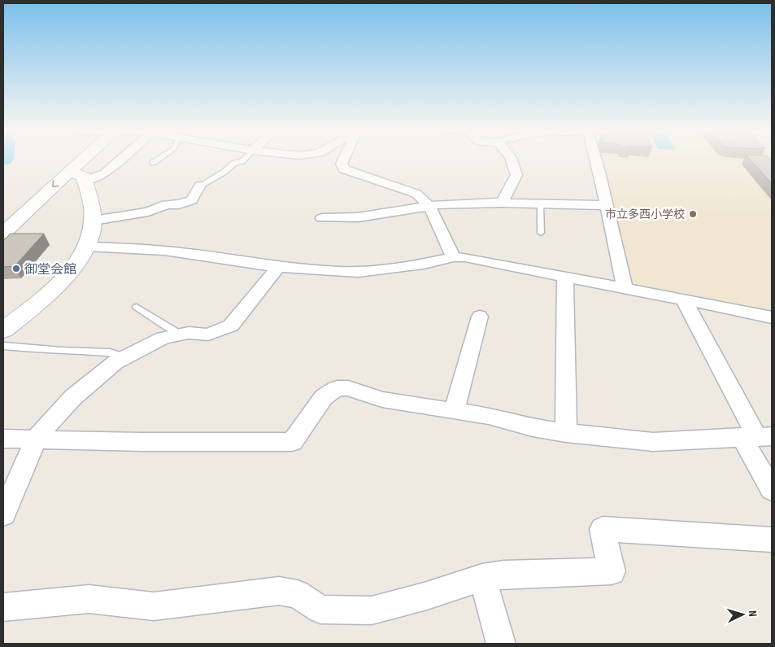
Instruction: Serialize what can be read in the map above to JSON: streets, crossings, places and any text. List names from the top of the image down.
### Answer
{
  "places": ["市立多西小学校", "御堂会館"],
  "north": "right"
}
